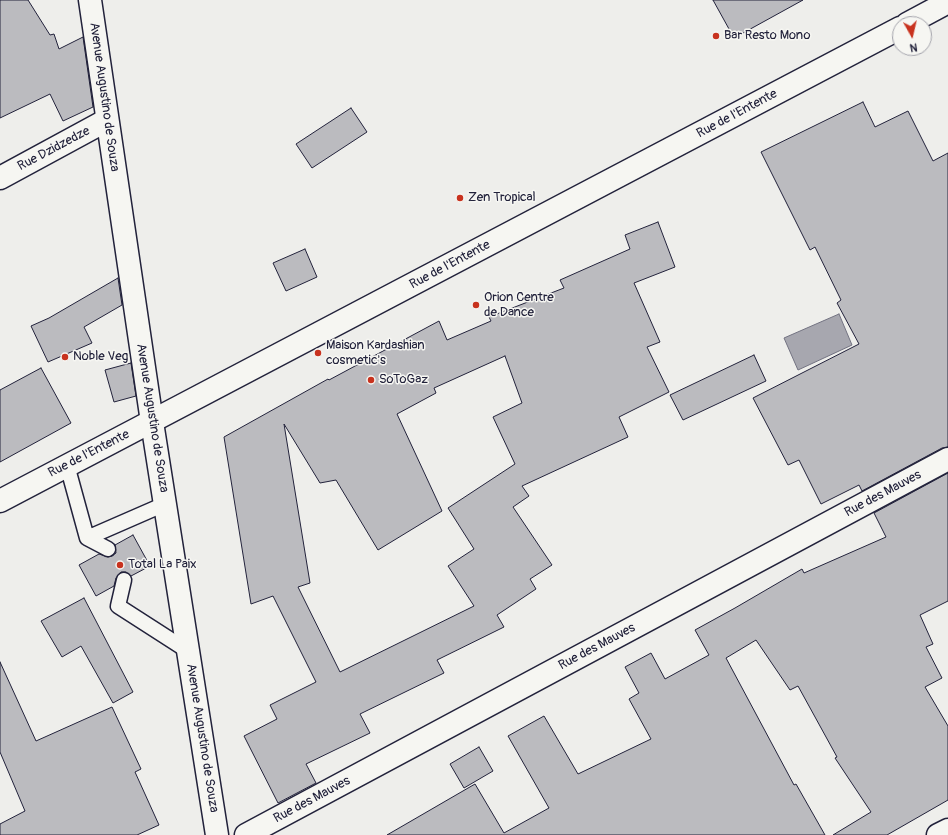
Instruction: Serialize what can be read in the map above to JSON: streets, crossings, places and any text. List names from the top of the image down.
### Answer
{
  "streets": {
    "street": [
      "Avenue Augustino de Souza",
      "Rue de l'Entente",
      "Rue Dzidzedze",
      "Rue des Mauves"
    ]
  },
  "crossings": [
    ["Avenue Augustino de Souza", "Rue de l'Entente"],
    ["Avenue Augustino de Souza", "Rue Dzidzedze"]
  ],
  "places": [
    "Bar Resto Mono",
    "Zen Tropical",
    "Orion Centre de Dance",
    "Maison Kardashian cosmetic's",
    "Noble Veg",
    "SoToGaz",
    "Total La Paix"
  ],
  "north": "bottom"
}
